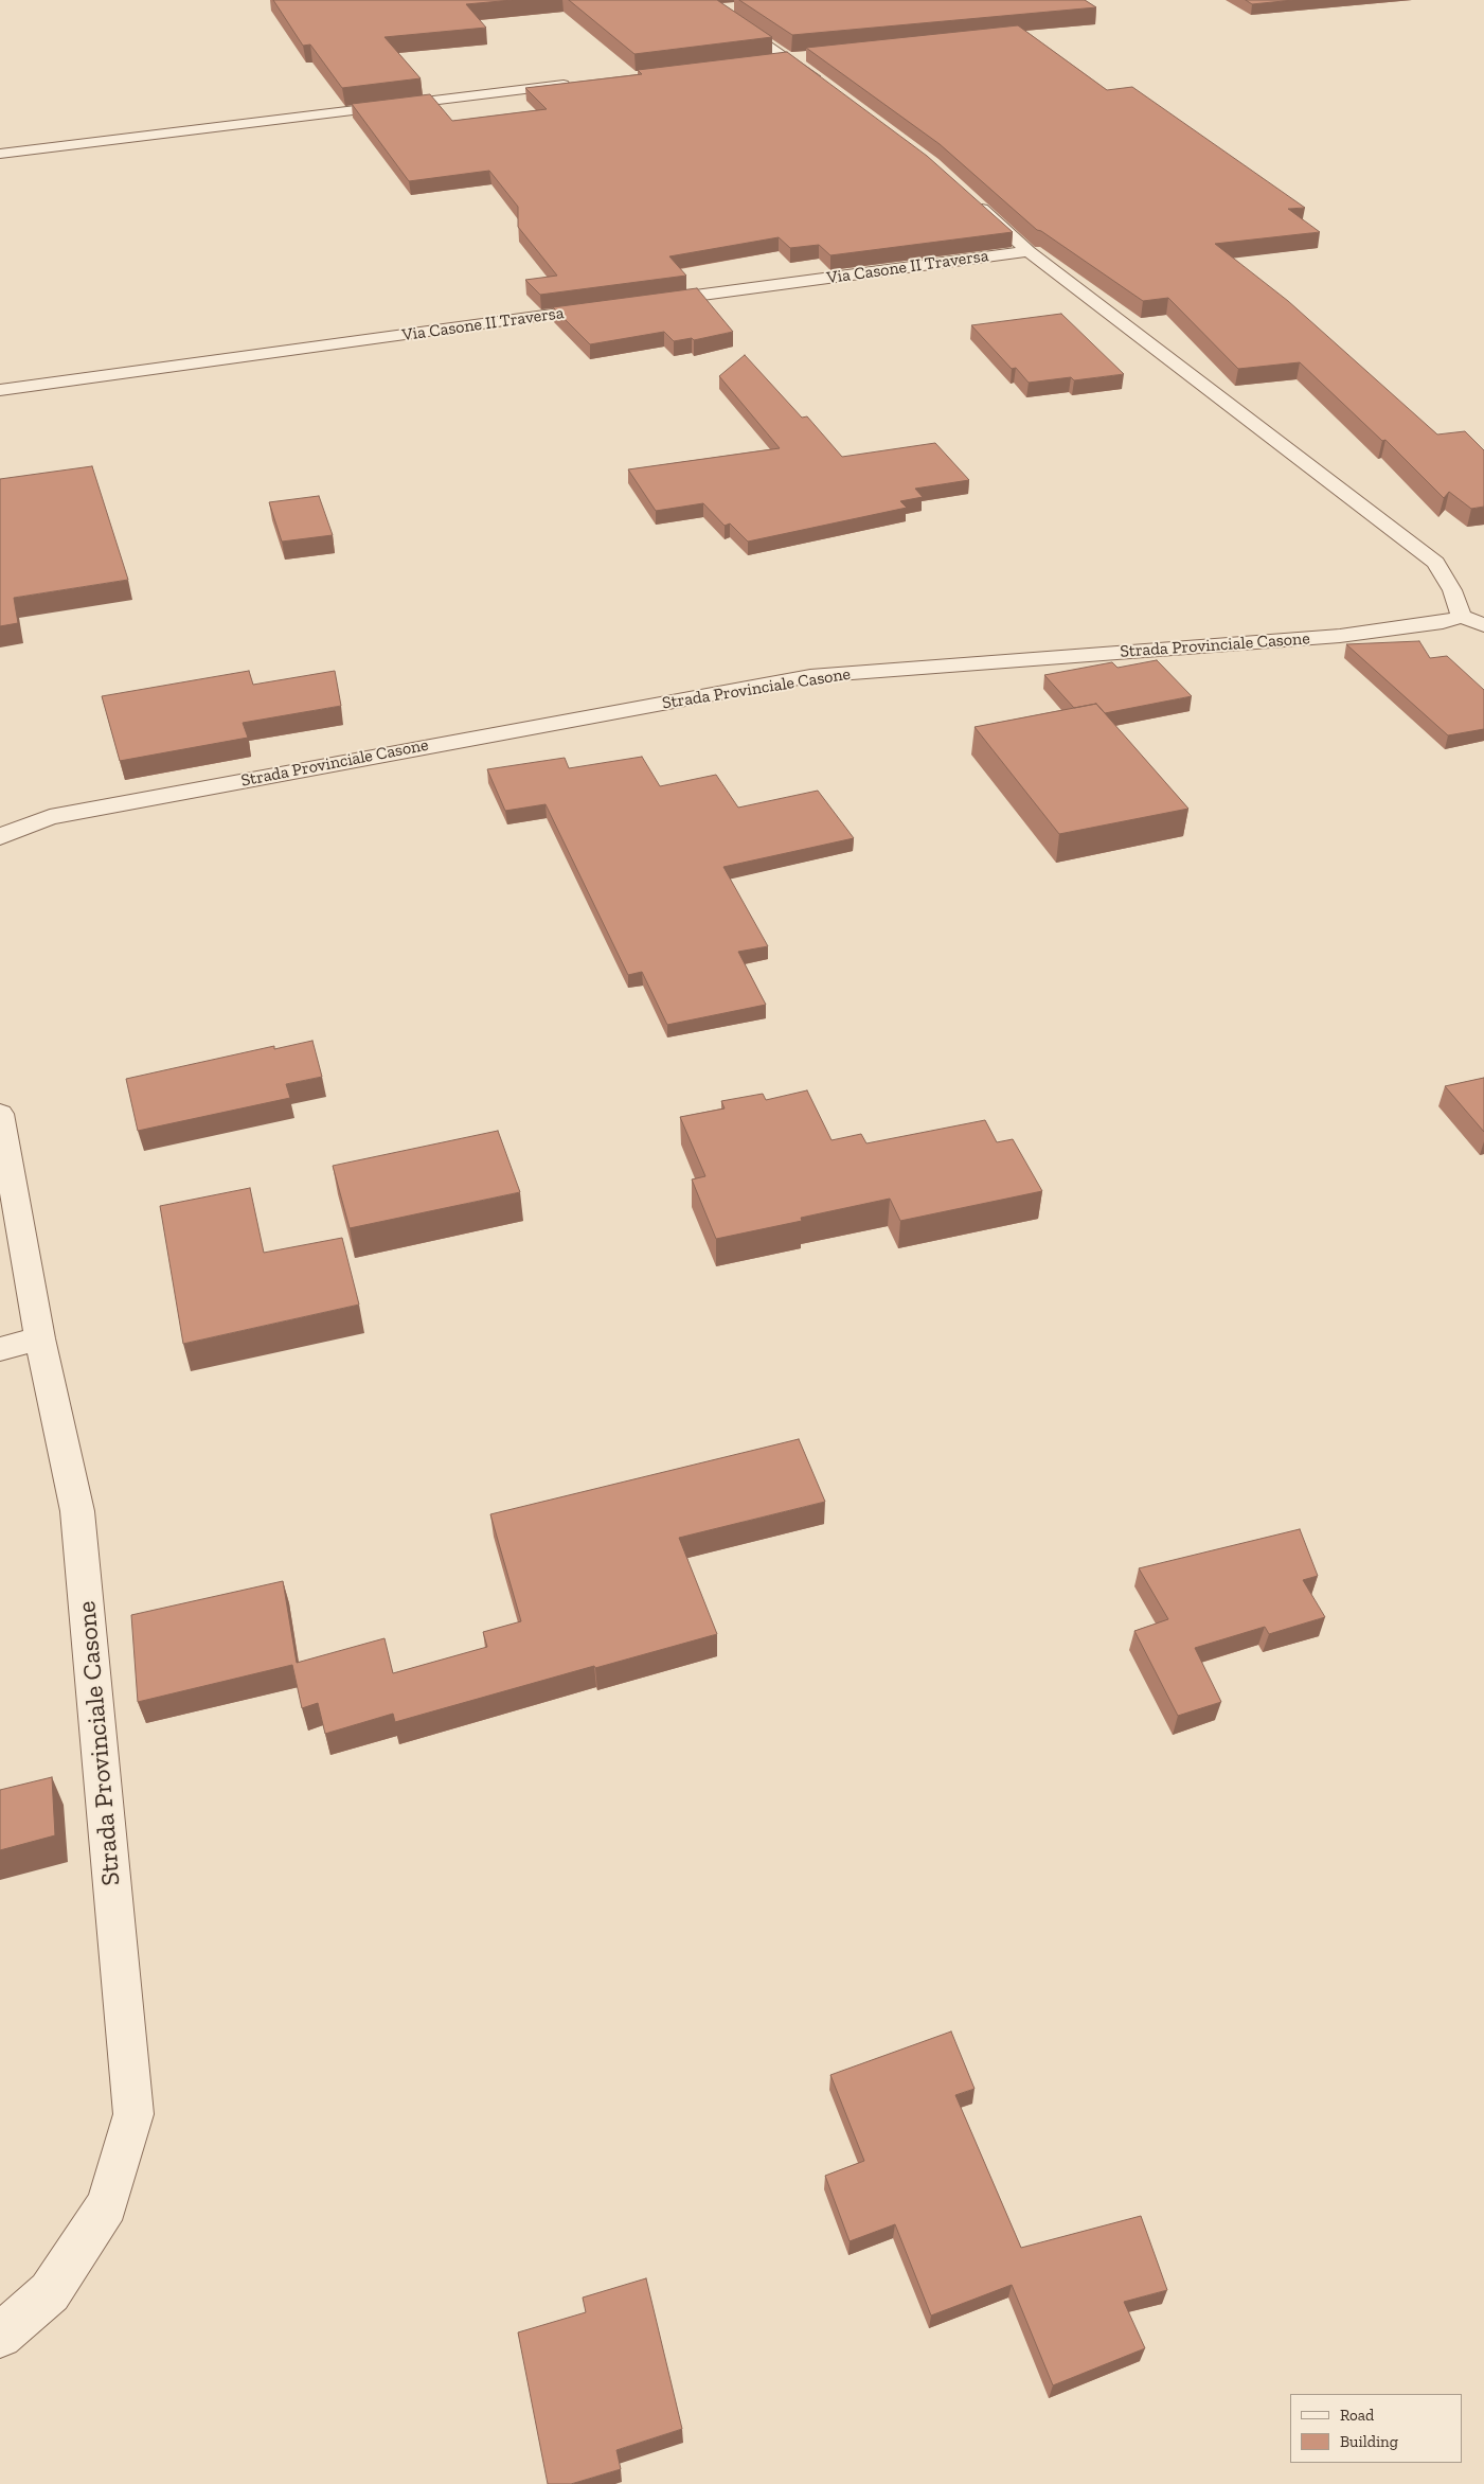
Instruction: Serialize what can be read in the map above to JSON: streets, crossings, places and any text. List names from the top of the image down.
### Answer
{
  "streets": {
    "street": ["Via Casone II Traversa", "Strada Provinciale Casone"]
  },
  "legend": ["Road", "Building"]
}
